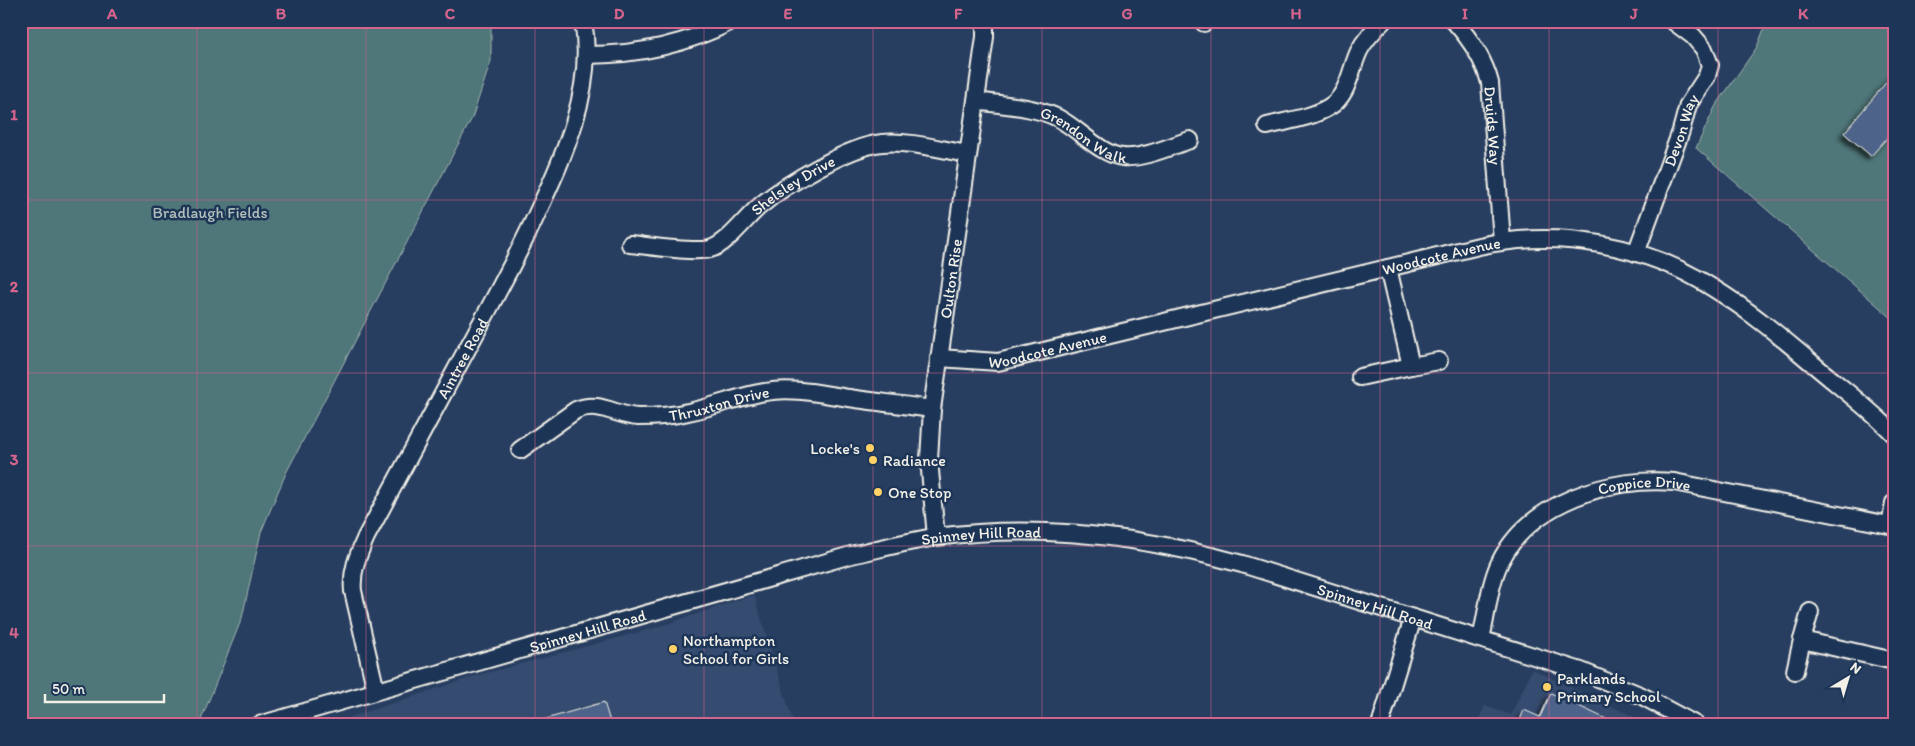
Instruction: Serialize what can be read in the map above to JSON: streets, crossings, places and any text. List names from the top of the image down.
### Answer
{
  "streets": {
    "street": [
      "Druids Way",
      "Devon Way",
      "Grendon Walk",
      "Shelsley Drive",
      "Woodcote Avenue",
      "Oulton Rise",
      "Aintree Road",
      "Thruxton Drive",
      "Coppice Drive",
      "Spinney Hill Road"
    ]
  },
  "crossings": [
    ["Druids Way", "Woodcote Avenue"],
    ["Devon Way", "Woodcote Avenue"],
    ["Grendon Walk", "Oulton Rise"],
    ["Shelsley Drive", "Oulton Rise"],
    ["Woodcote Avenue", "Oulton Rise"],
    ["Oulton Rise", "Thruxton Drive"],
    ["Oulton Rise", "Spinney Hill Road"],
    ["Aintree Road", "Spinney Hill Road"],
    ["Coppice Drive", "Spinney Hill Road"]
  ],
  "parks": ["Bradlaugh Fields"],
  "places": [
    "Locke's",
    "Radiance",
    "One Stop",
    "Northampton School for Girls",
    "Parklands Primary School"
  ],
  "scale_bar": "50 m",
  "north": "top right",
  "grid": {
    "columns": [
      "A",
      "B",
      "C",
      "D",
      "E",
      "F",
      "G",
      "H",
      "I",
      "J",
      "K"
    ],
    "rows": [
      "1",
      "2",
      "3",
      "4"
    ]
  }
}
